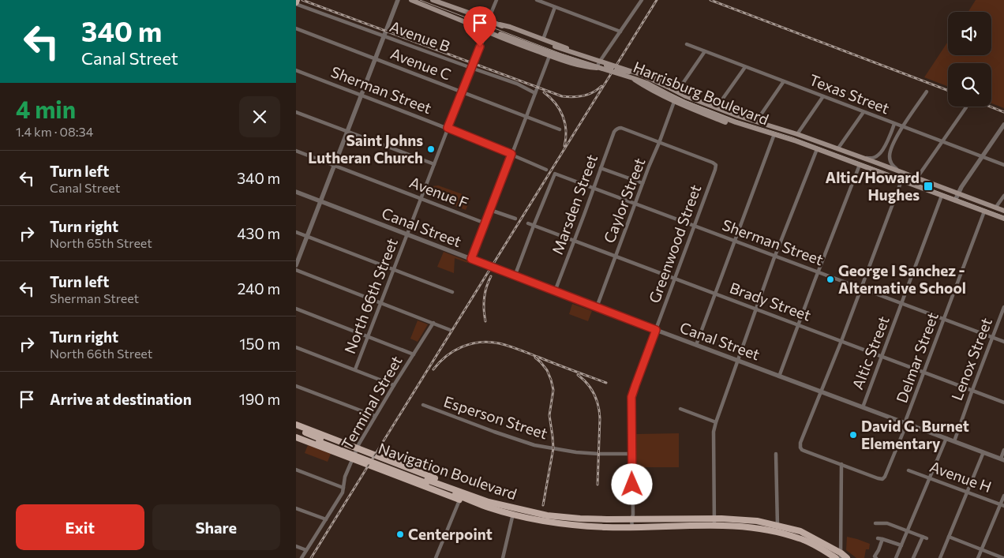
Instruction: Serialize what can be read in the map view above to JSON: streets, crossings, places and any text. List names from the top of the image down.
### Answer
{
  "streets": {
    "main road": ["Harrisburg Boulevard", "Navigation Boulevard"],
    "street": [
      "Avenue B",
      "Avenue C",
      "Sherman Street",
      "Texas Street",
      "Avenue F",
      "Caylor Street",
      "Marsden Street",
      "Canal Street",
      "Greenwood Street",
      "North 66th Street",
      "Brady Street",
      "Altic Street",
      "Delmar Street",
      "Lenox Street",
      "Terminal Street",
      "Esperson Street",
      "Avenue H"
    ]
  },
  "crossings": [
    ["Avenue B", "North 66th Street"],
    ["Avenue C", "North 66th Street"],
    ["Sherman Street", "Caylor Street"],
    ["Sherman Street", "Marsden Street"],
    ["Sherman Street", "Greenwood Street"],
    ["Sherman Street", "North 66th Street"],
    ["Sherman Street", "Brady Street"],
    ["Sherman Street", "Altic Street"],
    ["Sherman Street", "Delmar Street"],
    ["Sherman Street", "Lenox Street"],
    ["Harrisburg Boulevard", "North 66th Street"],
    ["Harrisburg Boulevard", "Altic Street"],
    ["Harrisburg Boulevard", "Delmar Street"],
    ["Avenue F", "North 66th Street"],
    ["Caylor Street", "Marsden Street"],
    ["Caylor Street", "Canal Street"],
    ["Caylor Street", "Greenwood Street"],
    ["Caylor Street", "Brady Street"],
    ["Marsden Street", "Canal Street"],
    ["Marsden Street", "Greenwood Street"],
    ["Marsden Street", "Brady Street"],
    ["Canal Street", "Greenwood Street"],
    ["Canal Street", "North 66th Street"],
    ["Canal Street", "Altic Street"],
    ["Canal Street", "Delmar Street"],
    ["Canal Street", "Lenox Street"],
    ["Greenwood Street", "Brady Street"],
    ["Greenwood Street", "Esperson Street"],
    ["Greenwood Street", "Navigation Boulevard"],
    ["Brady Street", "Altic Street"],
    ["Brady Street", "Delmar Street"],
    ["Brady Street", "Lenox Street"]
  ],
  "places": {
    "other": [
      "Saint Johns Lutheran Church",
      "George I Sanchez - Alternative School",
      "David G. Burnet Elementary",
      "Centerpoint"
    ],
    "transit": ["Altic/Howard Hughes"]
  },
  "page": {
    "turn": ["340 m", "Canal Street"],
    "heading": ["4 min", "1.4 km · 08:34"],
    "list": [
      {
        "name": "Turn left",
        "note": "Canal Street",
        "value": "340 m"
      },
      {
        "name": "Turn right",
        "note": "North 65th Street",
        "value": "430 m"
      },
      {
        "name": "Turn left",
        "note": "Sherman Street",
        "value": "240 m"
      },
      {
        "name": "Turn right",
        "note": "North 66th Street",
        "value": "150 m"
      },
      {
        "name": "Arrive at destination",
        "value": "190 m"
      }
    ],
    "buttons": ["Exit", "Share"]
  }
}
